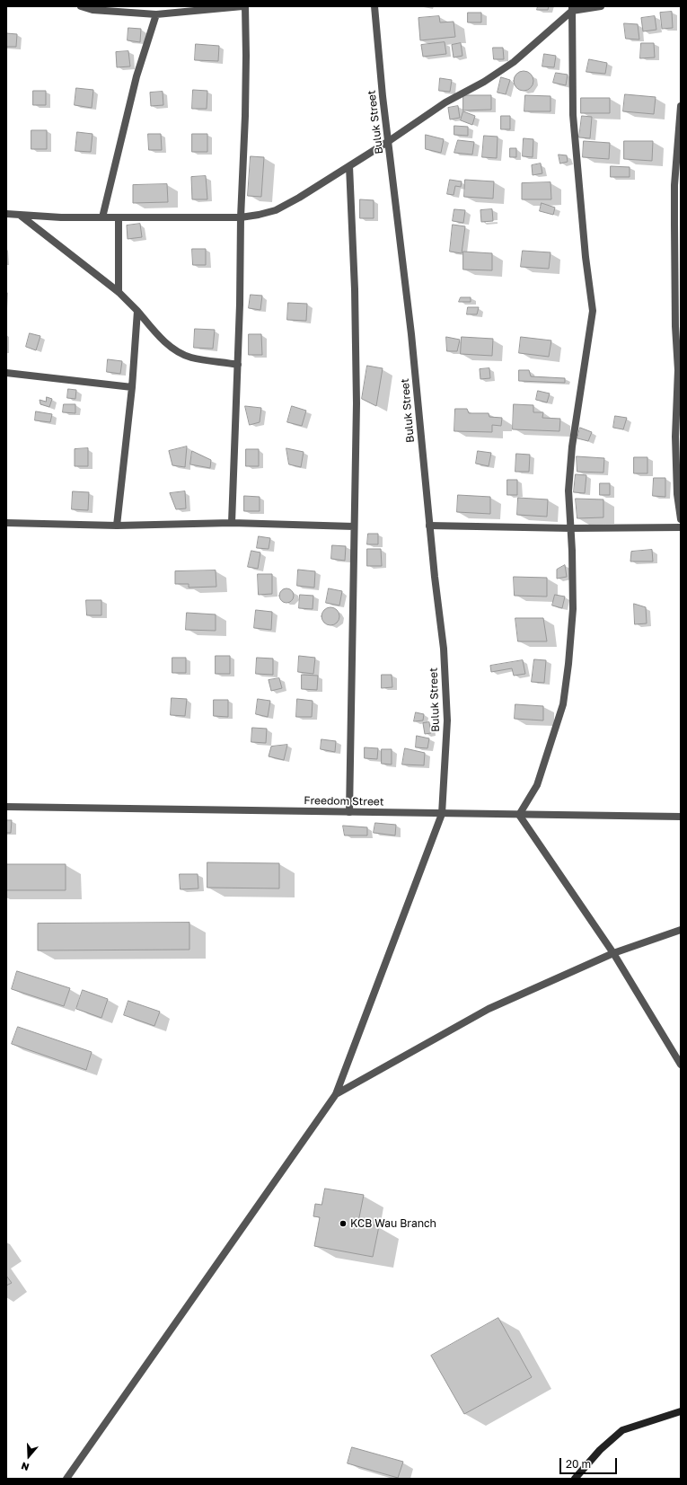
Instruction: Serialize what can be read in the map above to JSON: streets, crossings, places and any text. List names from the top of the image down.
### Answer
{
  "streets": {
    "street": ["Buluk Street", "Freedom Street"]
  },
  "crossings": [
    ["Buluk Street", "Freedom Street"]
  ],
  "places": ["KCB Wau Branch"],
  "scale_bar": "20 m",
  "north": "bottom"
}
